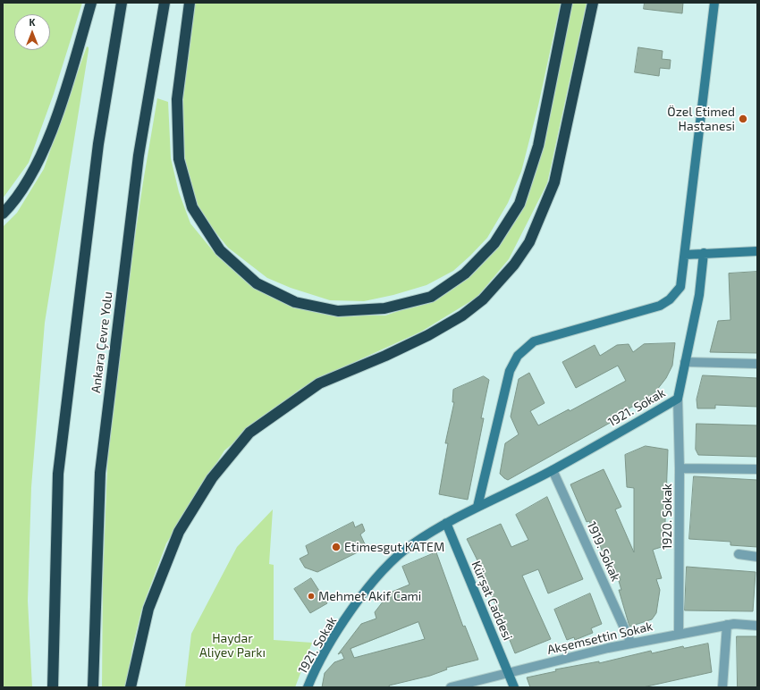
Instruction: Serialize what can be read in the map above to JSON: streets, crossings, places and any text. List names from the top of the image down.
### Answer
{
  "streets": {
    "highway": ["Ankara Çevre Yolu"],
    "street": [
      "1921. Sokak",
      "1920. Sokak",
      "1919. Sokak",
      "Kürşat Caddesi",
      "Akşemsettin Sokak"
    ]
  },
  "crossings": [
    ["1921. Sokak", "1920. Sokak"],
    ["1921. Sokak", "1919. Sokak"],
    ["1921. Sokak", "Kürşat Caddesi"],
    ["1920. Sokak", "Akşemsettin Sokak"],
    ["1919. Sokak", "Akşemsettin Sokak"],
    ["Kürşat Caddesi", "Akşemsettin Sokak"]
  ],
  "parks": ["Haydar Aliyev Parkı"],
  "places": ["Özel Etimed Hastanesi", "Etimesgut KATEM", "Mehmet Akif Cami"],
  "north": "top"
}
